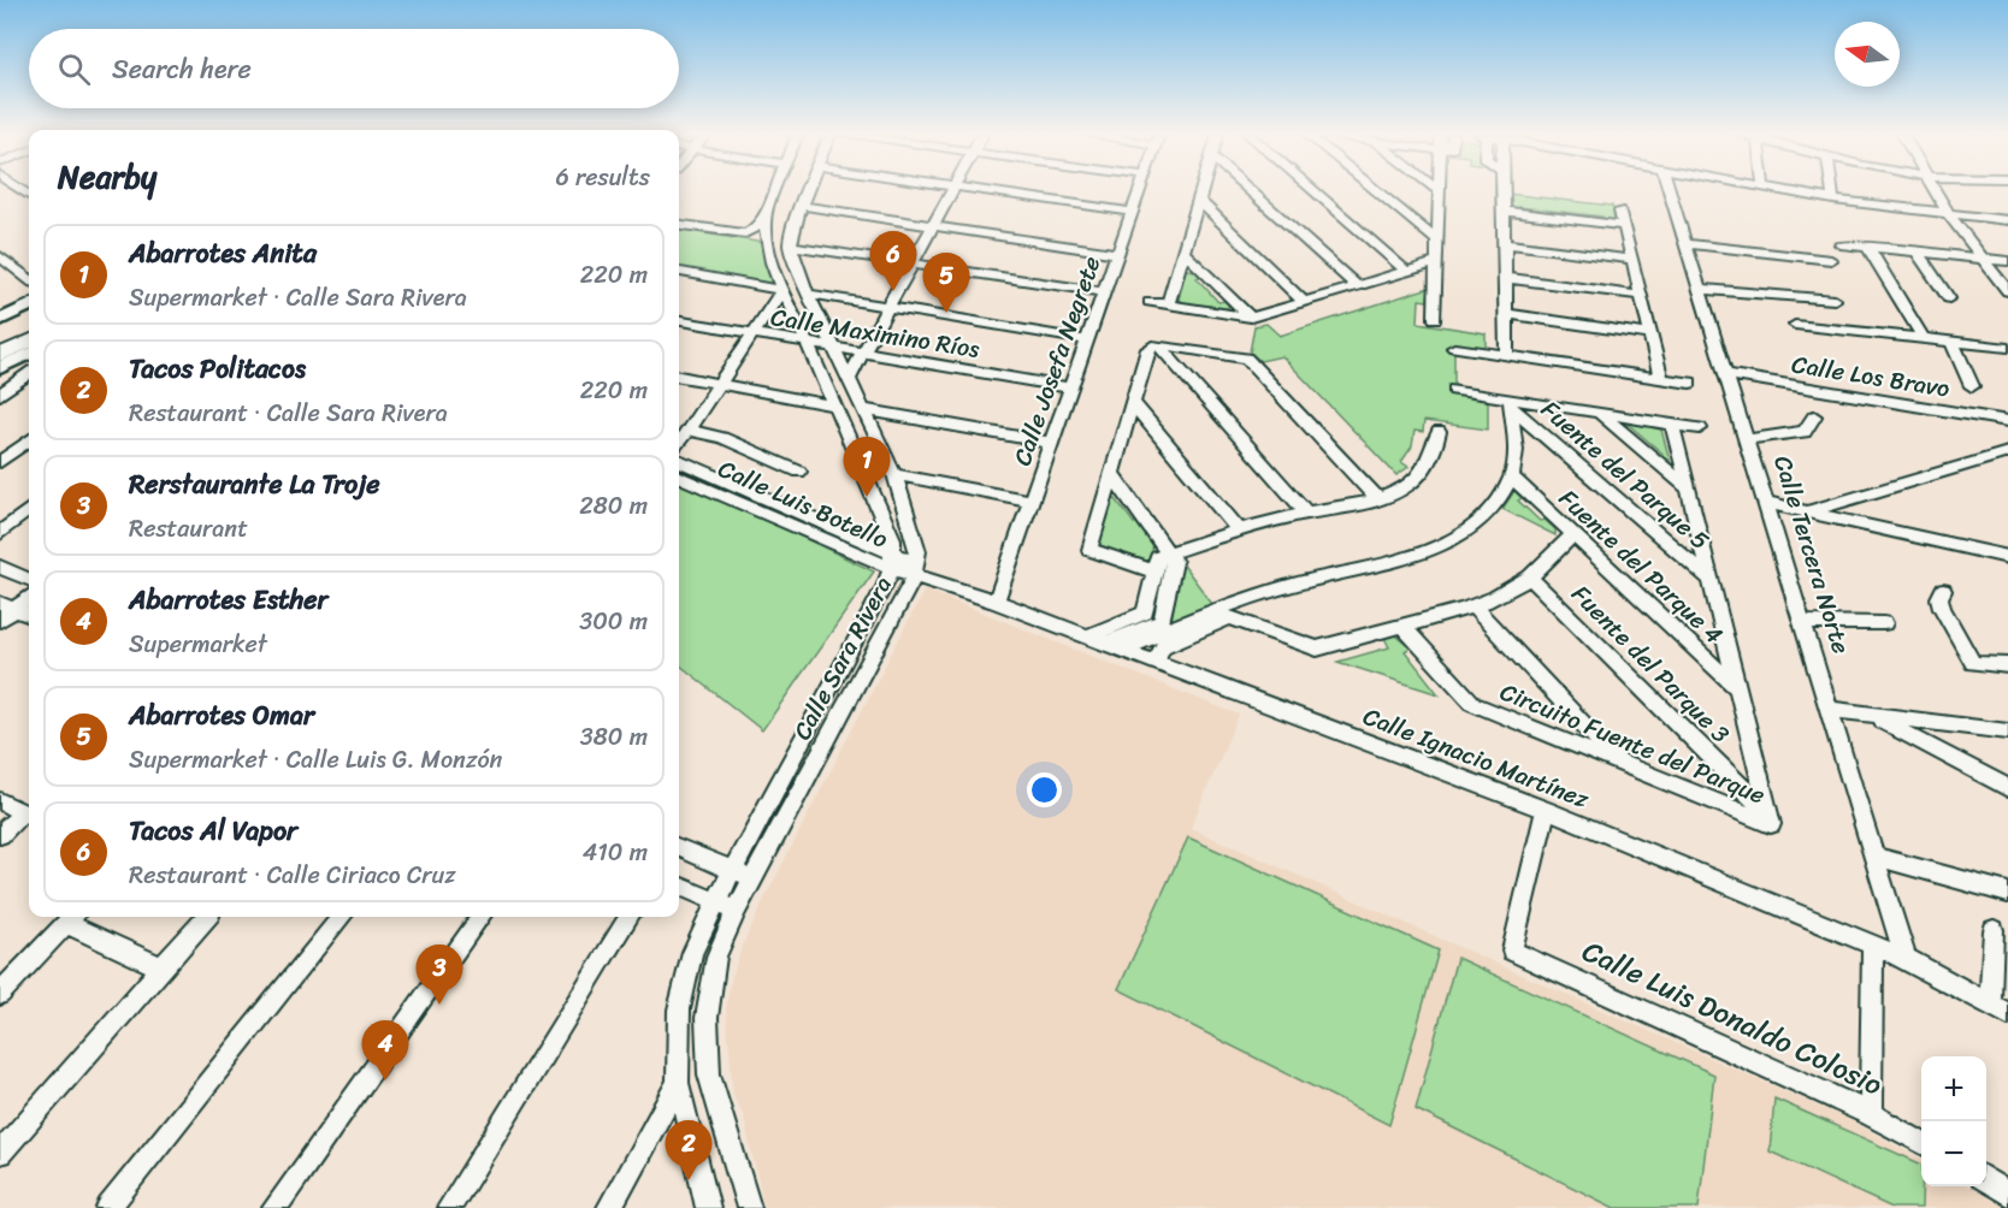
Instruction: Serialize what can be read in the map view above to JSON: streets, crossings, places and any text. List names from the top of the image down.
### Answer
{
  "streets": {
    "street": [
      "Calle Maximino Ríos",
      "Calle Josefa Negrete",
      "Calle Los Bravo",
      "Fuente del Parque 5",
      "Calle Luis Botello",
      "Calle Tercera Norte",
      "Fuente del Parque 4",
      "Calle Sara Rivera",
      "Fuente del Parque 3",
      "Circuito Fuente del Parque",
      "Calle Ignacio Martínez",
      "Calle Luis Donaldo Colosio"
    ]
  },
  "crossings": [
    ["Calle Maximino Ríos", "Calle Josefa Negrete"],
    ["Calle Maximino Ríos", "Calle Sara Rivera"],
    ["Calle Josefa Negrete", "Calle Ignacio Martínez"],
    ["Calle Los Bravo", "Calle Tercera Norte"],
    ["Fuente del Parque 5", "Circuito Fuente del Parque"],
    ["Calle Luis Botello", "Calle Sara Rivera"],
    ["Calle Luis Botello", "Calle Ignacio Martínez"],
    ["Calle Tercera Norte", "Calle Ignacio Martínez"],
    ["Fuente del Parque 4", "Circuito Fuente del Parque"],
    ["Calle Sara Rivera", "Calle Ignacio Martínez"],
    ["Fuente del Parque 3", "Circuito Fuente del Parque"],
    ["Calle Ignacio Martínez", "Calle Luis Donaldo Colosio"]
  ],
  "north": "left",
  "page": {
    "search": "Search here",
    "heading": ["Nearby", "6 results"],
    "list": [
      {
        "mark": "1",
        "name": "Abarrotes Anita",
        "note": "Supermarket · Calle Sara Rivera",
        "value": "220 m"
      },
      {
        "mark": "2",
        "name": "Tacos Politacos",
        "note": "Restaurant · Calle Sara Rivera",
        "value": "220 m"
      },
      {
        "mark": "3",
        "name": "Rerstaurante La Troje",
        "note": "Restaurant",
        "value": "280 m"
      },
      {
        "mark": "4",
        "name": "Abarrotes Esther",
        "note": "Supermarket",
        "value": "300 m"
      },
      {
        "mark": "5",
        "name": "Abarrotes Omar",
        "note": "Supermarket · Calle Luis G. Monzón",
        "value": "380 m"
      },
      {
        "mark": "6",
        "name": "Tacos Al Vapor",
        "note": "Restaurant · Calle Ciriaco Cruz",
        "value": "410 m"
      }
    ],
    "pins": [
      "6",
      "5",
      "1",
      "3",
      "4",
      "2"
    ],
    "map_buttons": ["+", "−"]
  }
}
